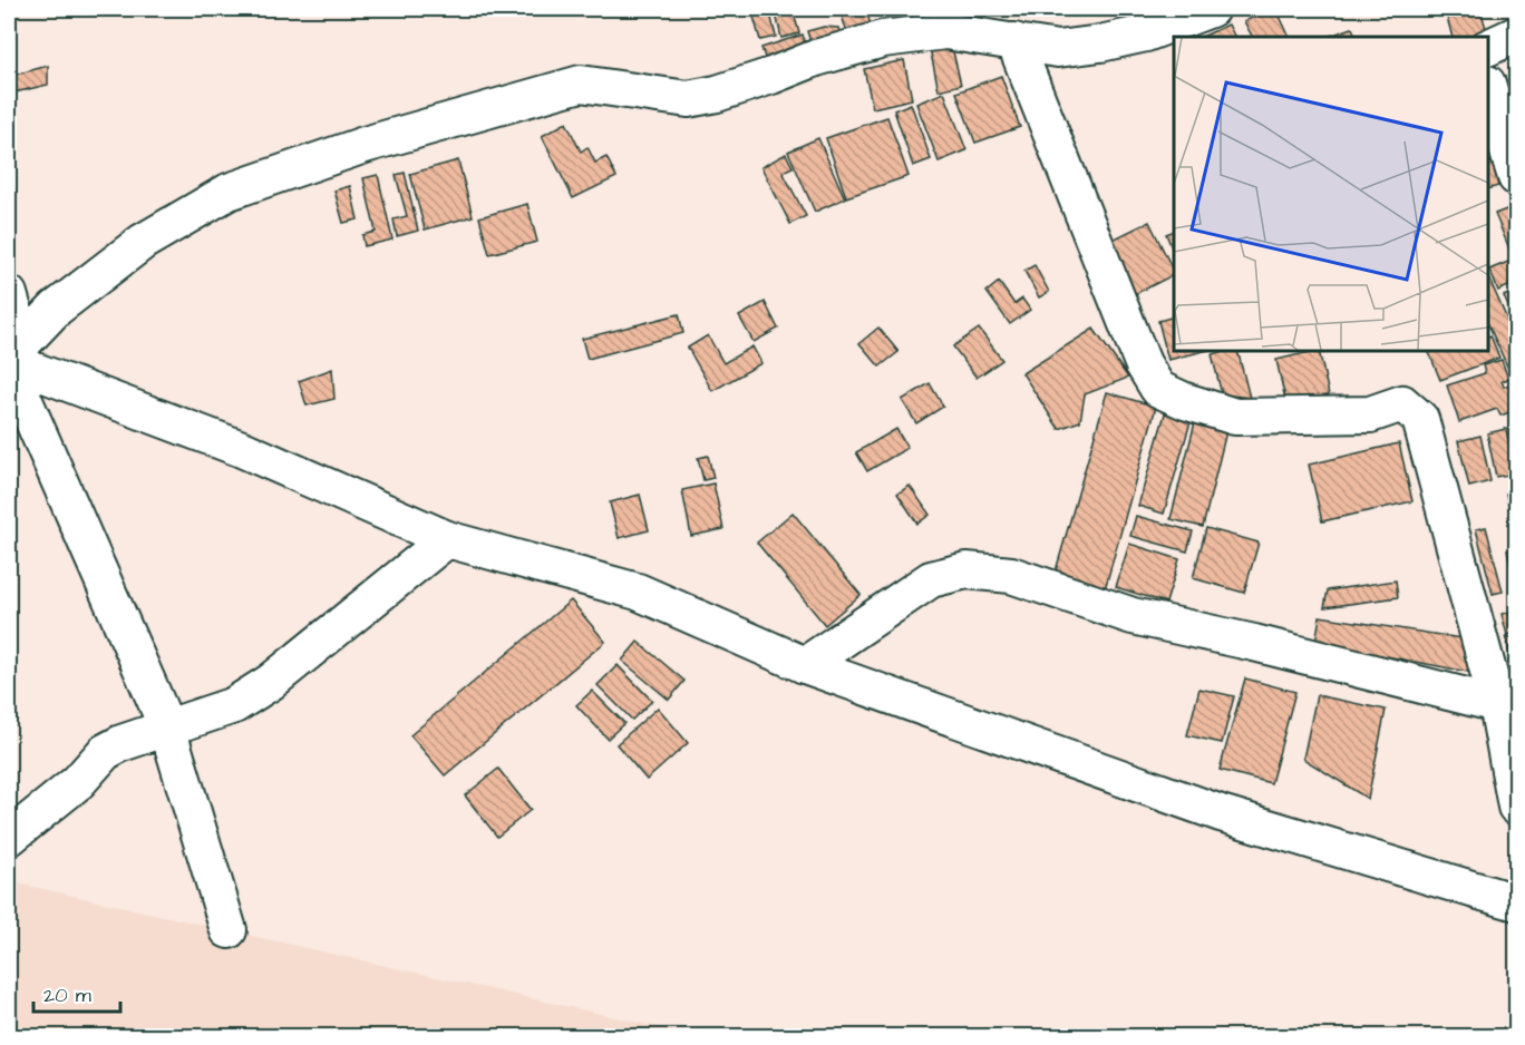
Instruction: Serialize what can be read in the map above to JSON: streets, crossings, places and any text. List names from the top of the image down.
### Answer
{
  "scale_bar": "20 m"
}
